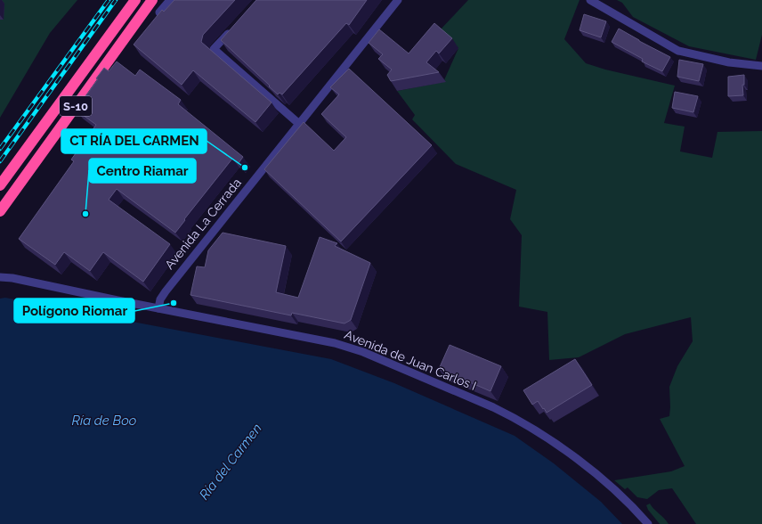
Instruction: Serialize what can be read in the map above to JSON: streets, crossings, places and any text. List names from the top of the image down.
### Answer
{
  "streets": {
    "highway": ["S-10"],
    "street": ["Avenida La Cerrada", "Avenida de Juan Carlos I"]
  },
  "crossings": [
    ["Avenida La Cerrada", "Avenida de Juan Carlos I"]
  ],
  "water": ["Ría de Boo", "Ría del Carmen"],
  "places": ["CT RÍA DEL CARMEN", "Centro Riamar", "Polígono Riomar"]
}
